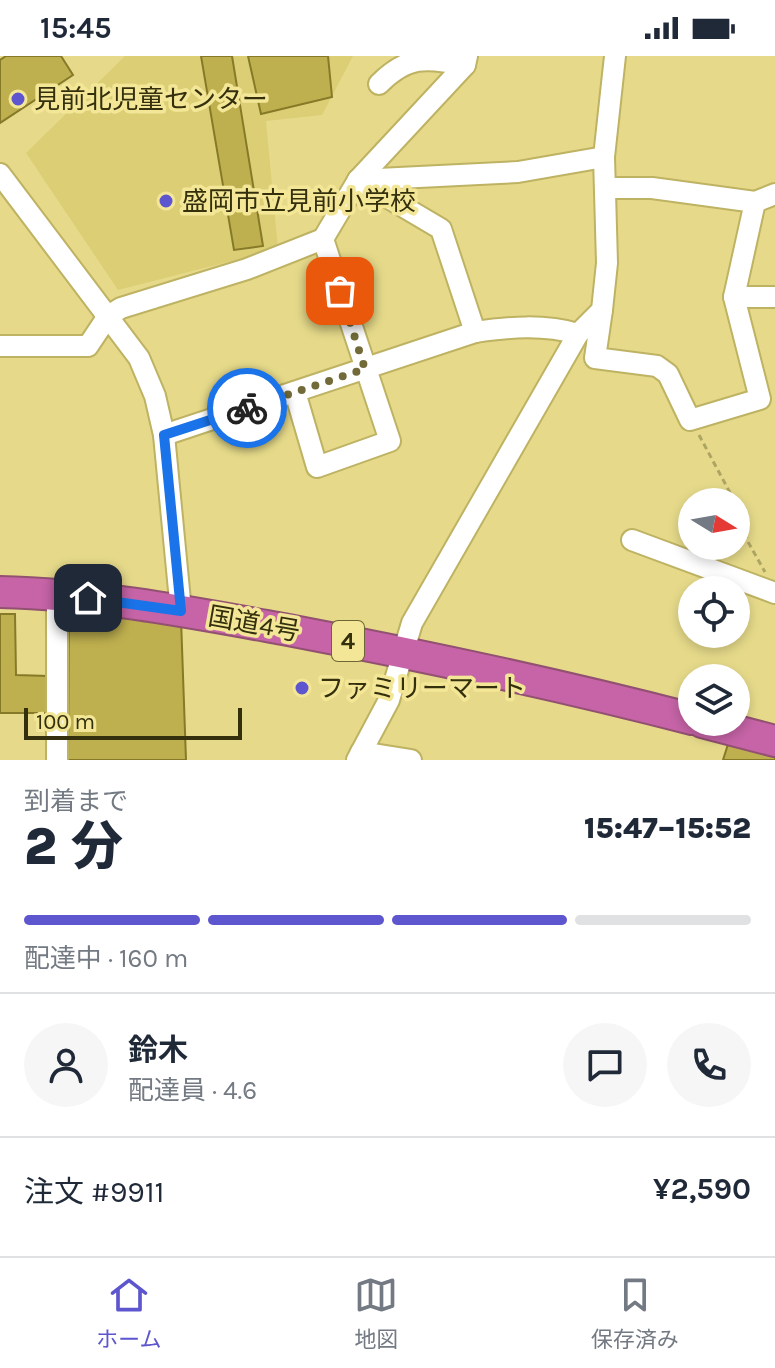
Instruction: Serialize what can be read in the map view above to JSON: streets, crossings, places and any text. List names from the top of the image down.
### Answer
{
  "streets": {
    "highway": ["国道4号", "4"]
  },
  "places": ["見前北児童センター", "盛岡市立見前小学校", "ファミリーマート"],
  "scale_bar": "100 m",
  "north": "right",
  "page": {
    "status": "15:45",
    "scale": "100 m",
    "heading": ["2 分", "到着まで", "15:47–15:52"],
    "panel": [
      "鈴木",
      "配達員 · 4.6",
      "注文 #9911",
      "¥2,590"
    ],
    "bar": "配達中 · 160 m",
    "tabs": ["ホーム", "地図", "保存済み"]
  }
}
